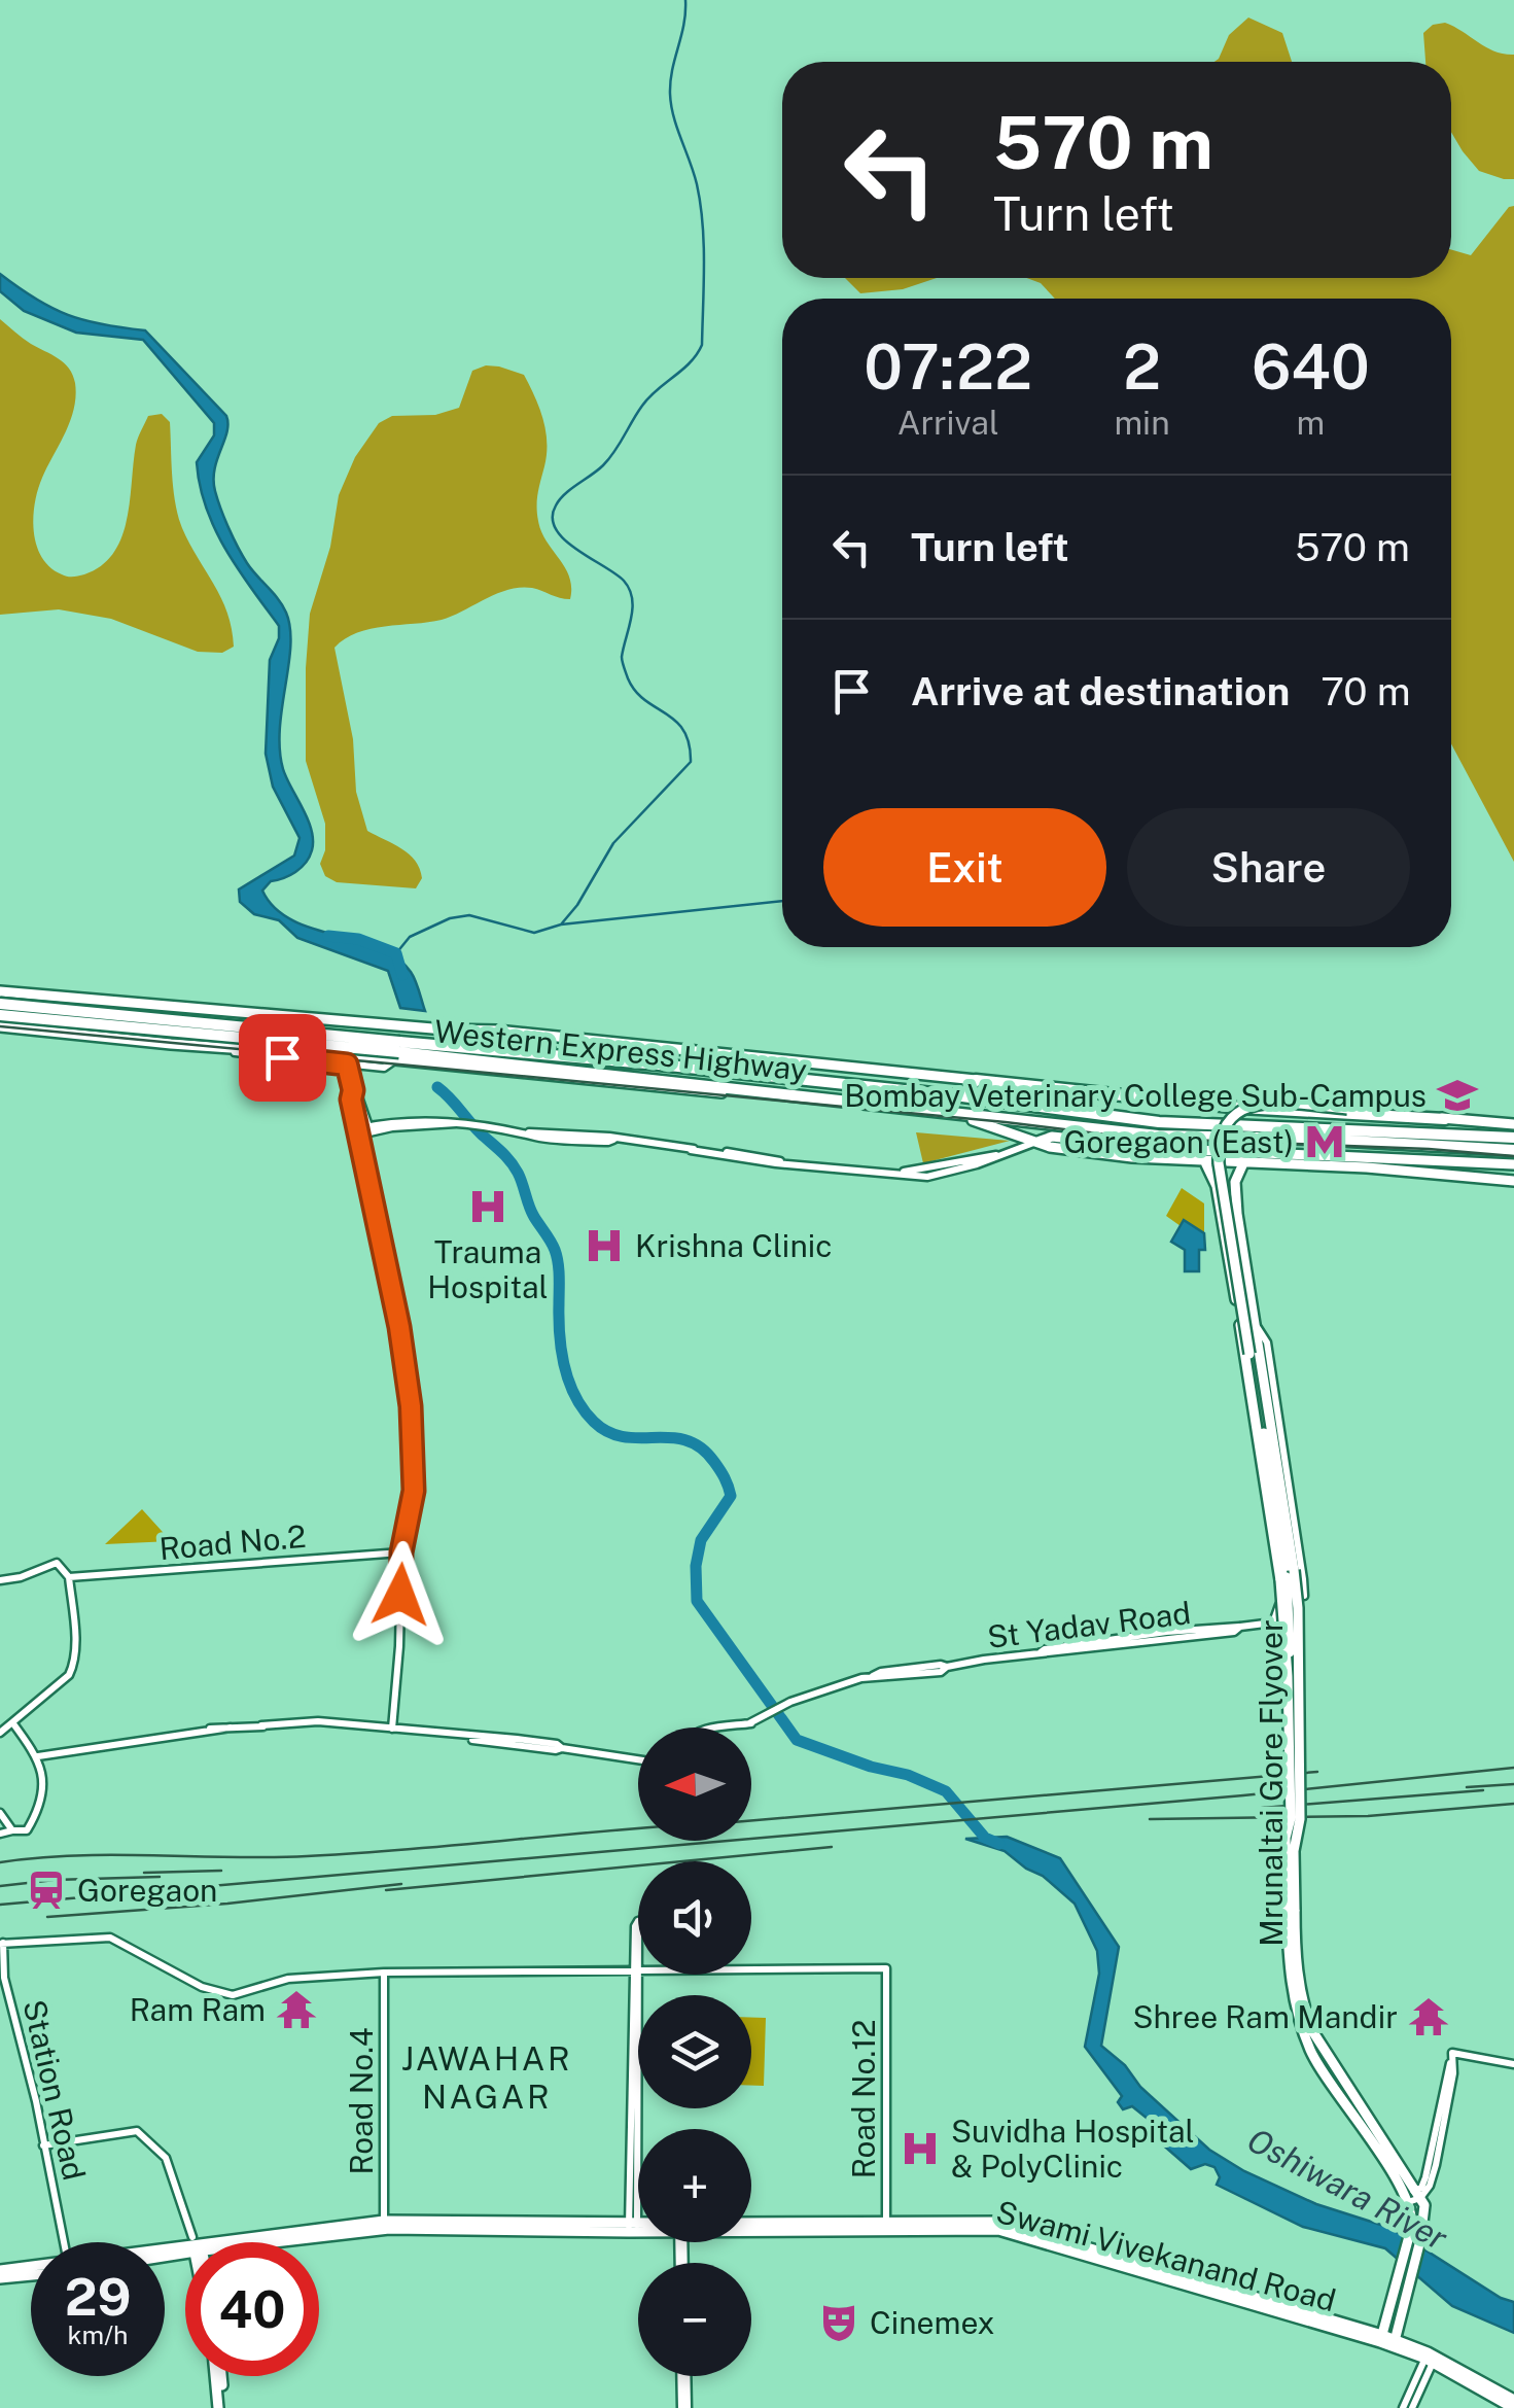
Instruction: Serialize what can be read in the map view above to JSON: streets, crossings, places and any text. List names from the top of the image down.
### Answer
{
  "streets": {
    "highway": ["Western Express Highway"],
    "main road": ["Mrunaltai Gore Flyover", "Swami Vivekanand Road"],
    "street": [
      "Road No.2",
      "St Yadav Road",
      "Station Road",
      "Road No.12",
      "Road No.4"
    ]
  },
  "crossings": [
    ["Mrunaltai Gore Flyover", "Swami Vivekanand Road"],
    ["Station Road", "Road No.4"],
    ["Road No.12", "Swami Vivekanand Road"],
    ["Road No.4", "Swami Vivekanand Road"]
  ],
  "districts": ["JAWAHAR NAGAR"],
  "water": ["Oshiwara River"],
  "places": {
    "school or university": ["Bombay Veterinary College Sub-Campus"],
    "metro station": ["Goregaon (East)"],
    "hospital": ["Trauma Hospital", "Krishna Clinic", "Suvidha Hospital & PolyClinic"],
    "station": ["Goregaon"],
    "temple": ["Ram Ram", "Shree Ram Mandir"],
    "theatre": ["Cinemex"]
  },
  "north": "left",
  "page": {
    "turn": ["570 m", "Turn left"],
    "eta": [
      "07:22",
      "Arrival",
      "2",
      "min",
      "640",
      "m"
    ],
    "list": [
      {
        "name": "Turn left",
        "value": "570 m"
      },
      {
        "name": "Arrive at destination",
        "value": "70 m"
      }
    ],
    "buttons": ["Exit", "Share"],
    "map_buttons": ["+", "−"],
    "speed": "29 km/h",
    "limit": "40"
  }
}
